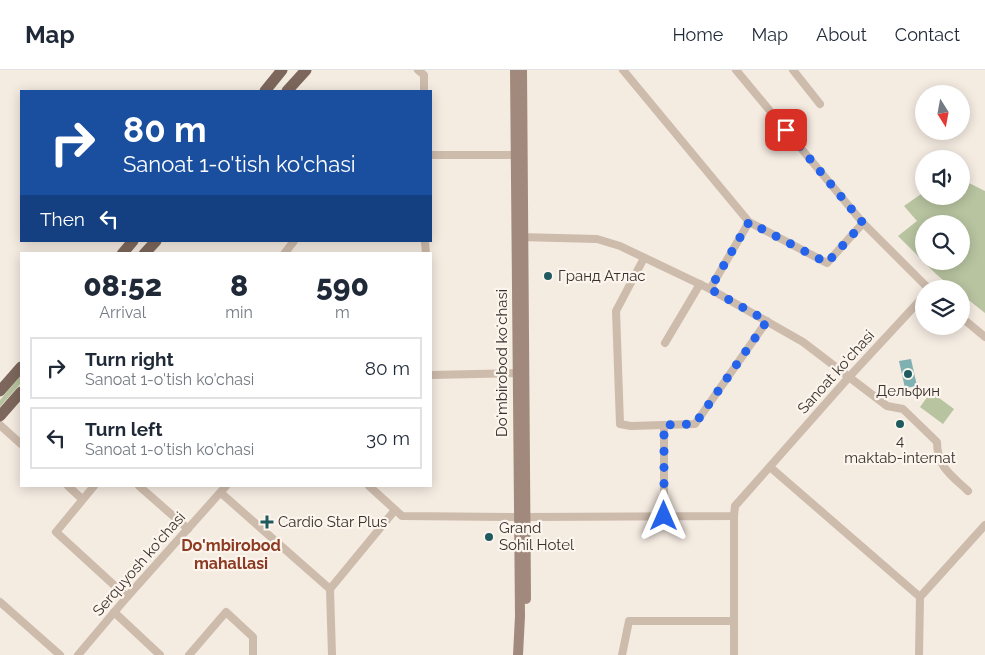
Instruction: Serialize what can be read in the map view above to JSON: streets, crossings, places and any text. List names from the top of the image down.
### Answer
{
  "streets": {
    "main road": ["Doʻmbirobod koʻchasi"],
    "street": ["Sanoat ko'chasi", "Serquyosh ko'chasi"]
  },
  "districts": ["Do'mbirobod mahallasi"],
  "places": {
    "other": [
      "Гранд Атлас",
      "Дельфин",
      "4 maktab-internat",
      "Grand Sohil Hotel"
    ],
    "health": ["Cardio Star Plus"]
  },
  "north": "bottom",
  "page": {
    "header": "Map",
    "nav": [
      "Home",
      "Map",
      "About",
      "Contact"
    ],
    "turn": ["80 m", "Sanoat 1-o'tish ko'chasi"],
    "then": "Then",
    "eta": [
      "08:52",
      "Arrival",
      "8",
      "min",
      "590",
      "m"
    ],
    "list": [
      {
        "name": "Turn right",
        "note": "Sanoat 1-o'tish ko'chasi",
        "value": "80 m"
      },
      {
        "name": "Turn left",
        "note": "Sanoat 1-o'tish ko'chasi",
        "value": "30 m"
      }
    ]
  }
}
